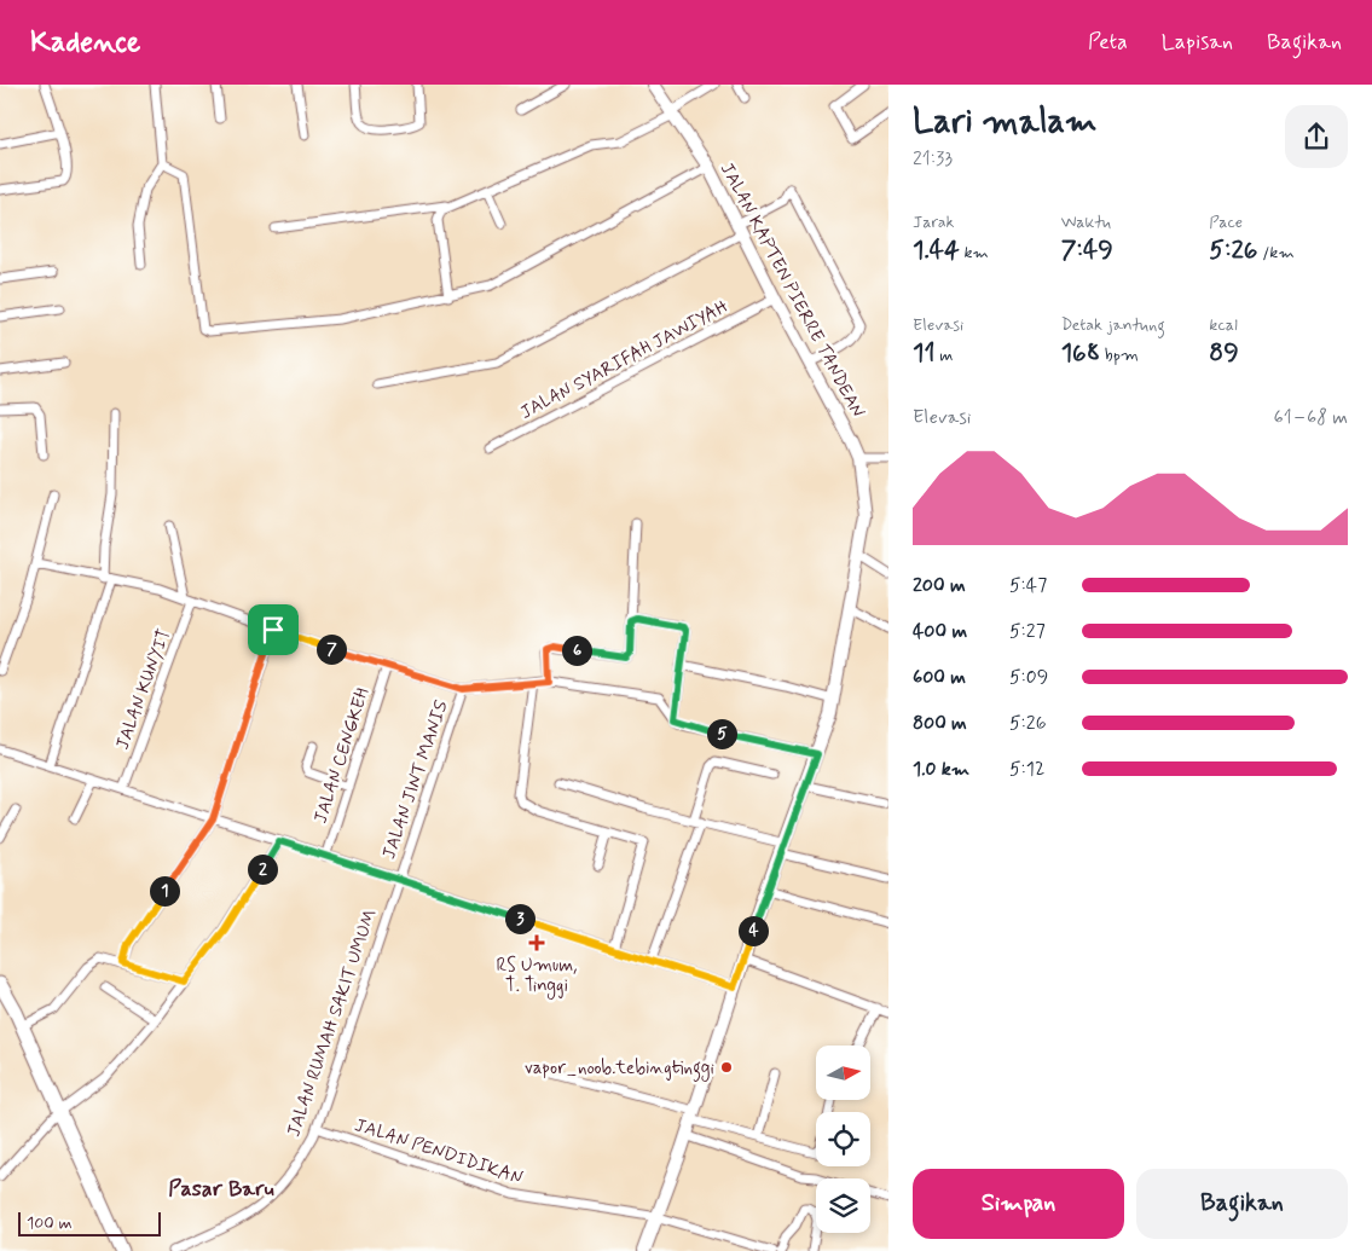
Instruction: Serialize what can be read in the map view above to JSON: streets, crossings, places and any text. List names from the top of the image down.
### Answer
{
  "streets": {
    "main road": ["JALAN KAPTEN PIERRE TANDEAN"],
    "street": [
      "JALAN SYARIFAH JAWIYAH",
      "JALAN KUNYIT",
      "JALAN CENGKEH",
      "JALAN JINT MANIS",
      "JALAN RUMAH SAKIT UMUM",
      "JALAN PENDIDIKAN"
    ]
  },
  "crossings": [
    ["JALAN KAPTEN PIERRE TANDEAN", "JALAN SYARIFAH JAWIYAH"],
    ["JALAN KAPTEN PIERRE TANDEAN", "JALAN PENDIDIKAN"],
    ["JALAN JINT MANIS", "JALAN RUMAH SAKIT UMUM"],
    ["JALAN RUMAH SAKIT UMUM", "JALAN PENDIDIKAN"]
  ],
  "districts": ["Pasar Baru"],
  "places": {
    "health": ["RS Umum, T. Tinggi"],
    "other": ["vapor_noob.tebingtinggi"]
  },
  "scale_bar": "100 m",
  "north": "right",
  "page": {
    "header": "Kadence",
    "nav": ["Peta", "Lapisan", "Bagikan"],
    "heading": ["Lari malam", "21:33"],
    "stats": [
      ["Jarak", "1.44 km"],
      ["Waktu", "7:49"],
      ["Pace", "5:26 /km"],
      ["Elevasi", "11 m"],
      ["Detak jantung", "168 bpm"],
      ["kcal", "89"]
    ],
    "chart": ["Elevasi", "61–68 m"],
    "list": [
      {
        "name": "200 m",
        "note": "5:47"
      },
      {
        "name": "400 m",
        "note": "5:27"
      },
      {
        "name": "600 m",
        "note": "5:09"
      },
      {
        "name": "800 m",
        "note": "5:26"
      },
      {
        "name": "1.0 km",
        "note": "5:12"
      }
    ],
    "pins": [
      "7",
      "6",
      "5",
      "2",
      "1",
      "3",
      "4"
    ],
    "buttons": ["Simpan", "Bagikan"],
    "scale": "100 m"
  }
}
